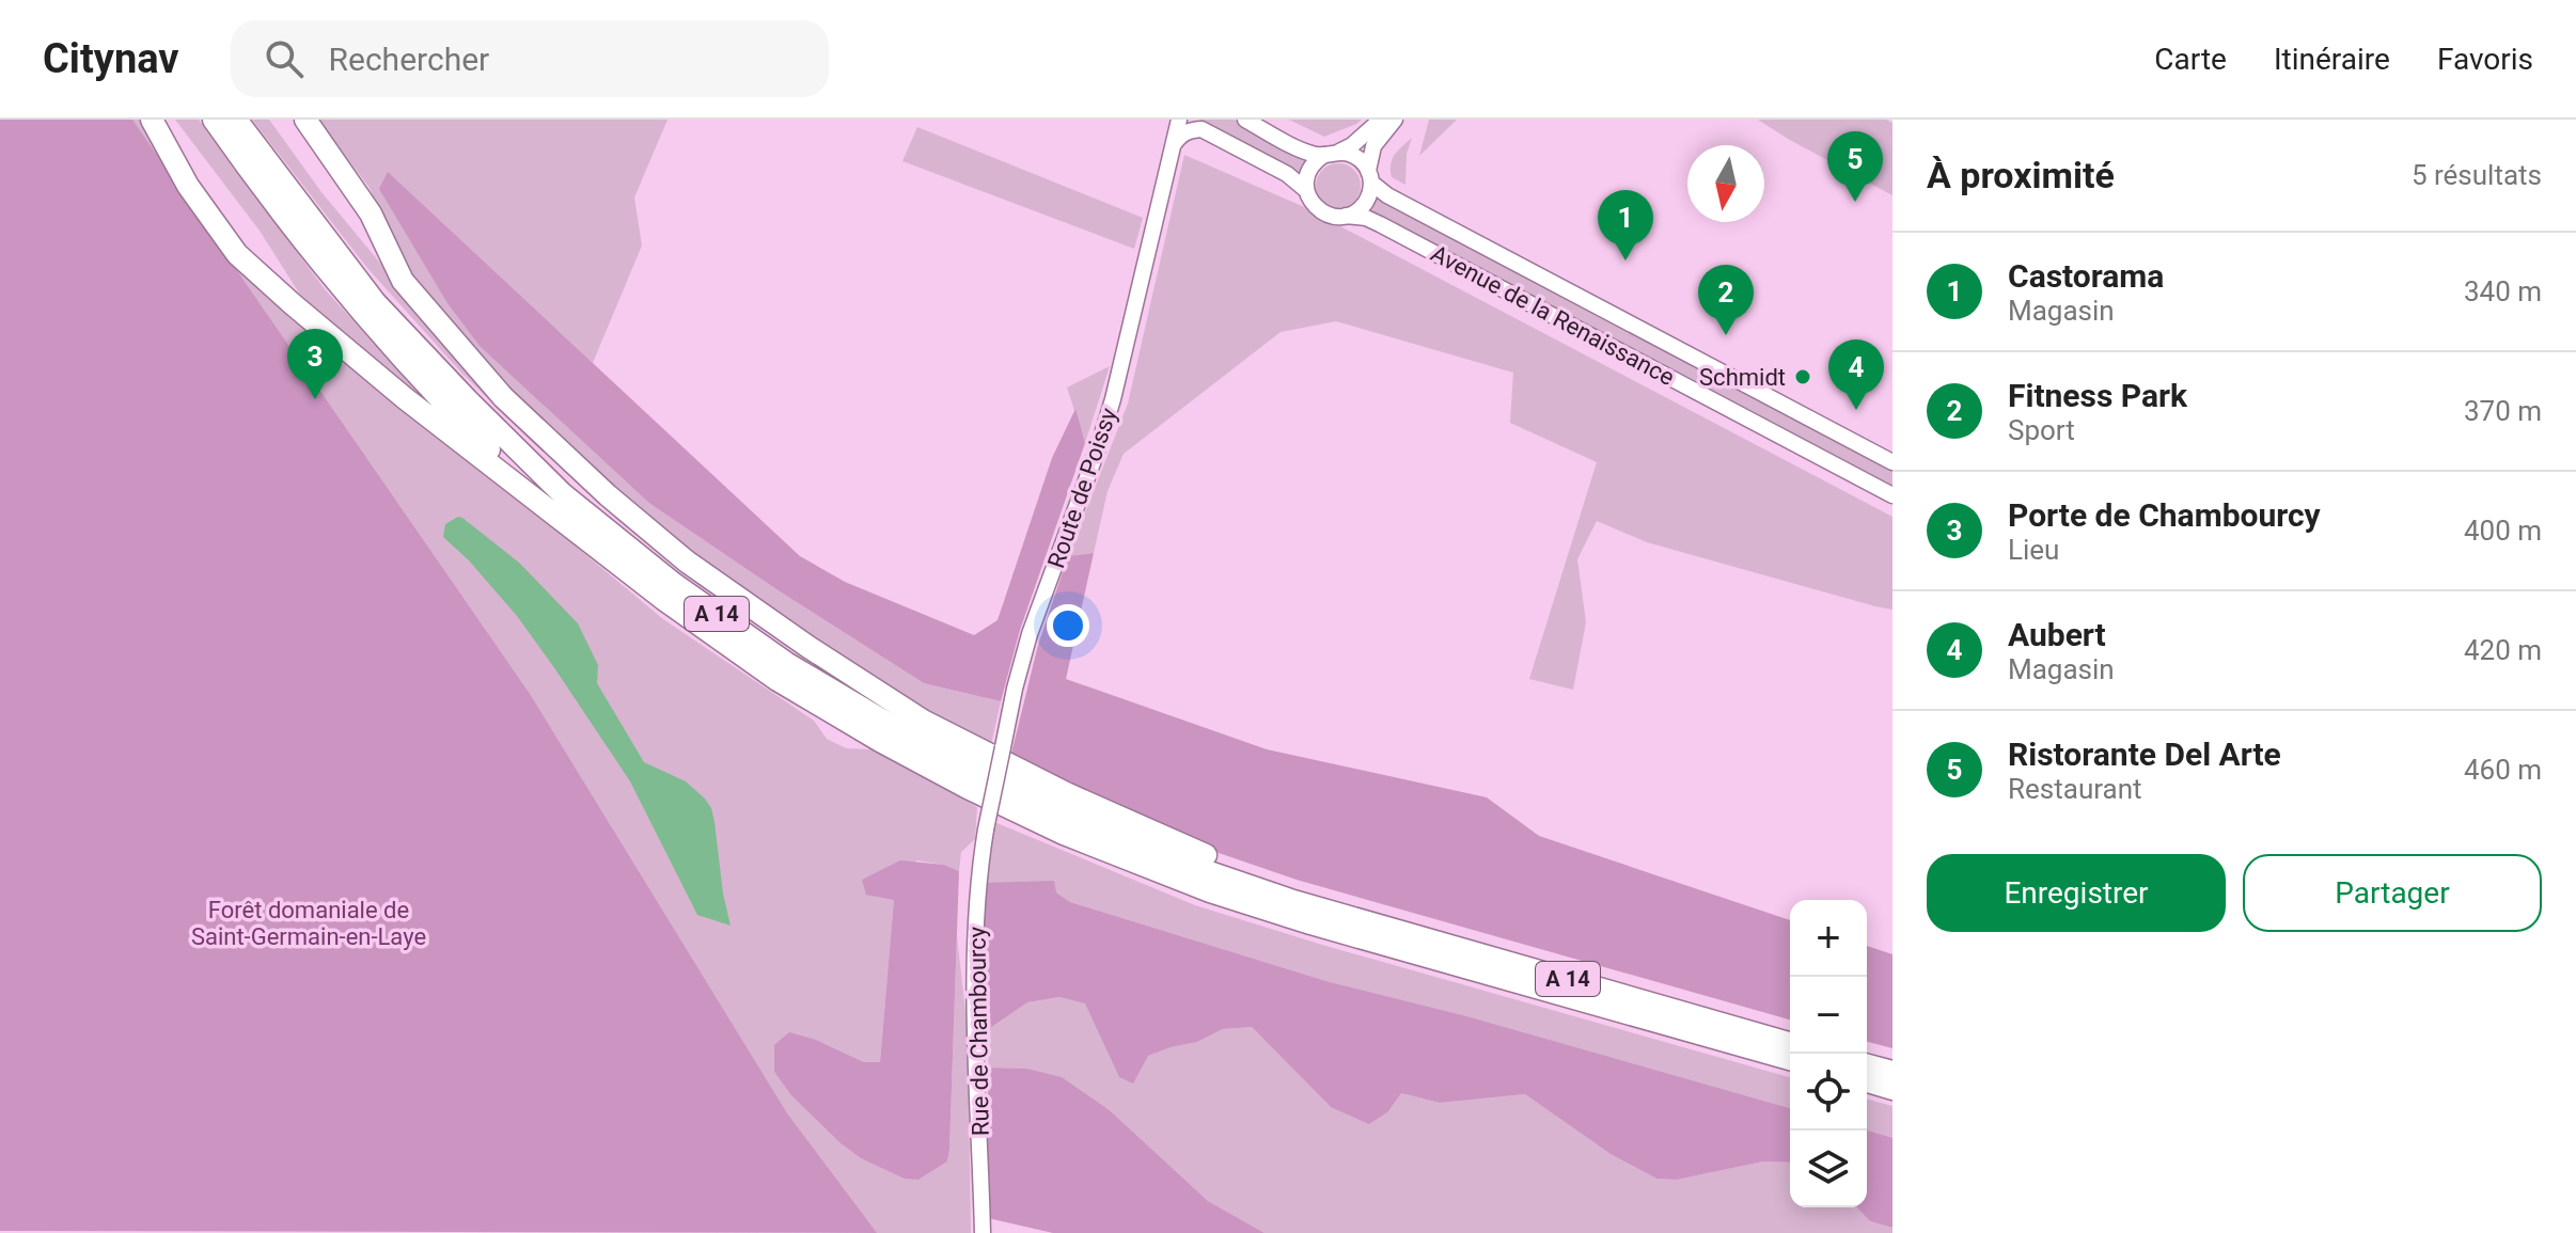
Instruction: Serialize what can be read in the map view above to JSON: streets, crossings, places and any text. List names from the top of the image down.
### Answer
{
  "streets": {
    "highway": ["A 14"],
    "street": ["Avenue de la Renaissance", "Route de Poissy", "Rue de Chambourcy"]
  },
  "crossings": [
    ["Route de Poissy", "Rue de Chambourcy"]
  ],
  "parks": ["Forêt domaniale de Saint-Germain-en-Laye"],
  "places": ["Schmidt"],
  "north": "bottom",
  "page": {
    "header": "Citynav",
    "search": "Rechercher",
    "nav": ["Carte", "Itinéraire", "Favoris"],
    "heading": ["À proximité", "5 résultats"],
    "pins": [
      "5",
      "1",
      "2",
      "3",
      "4"
    ],
    "list": [
      {
        "mark": "1",
        "name": "Castorama",
        "note": "Magasin",
        "value": "340 m"
      },
      {
        "mark": "2",
        "name": "Fitness Park",
        "note": "Sport",
        "value": "370 m"
      },
      {
        "mark": "3",
        "name": "Porte de Chambourcy",
        "note": "Lieu",
        "value": "400 m"
      },
      {
        "mark": "4",
        "name": "Aubert",
        "note": "Magasin",
        "value": "420 m"
      },
      {
        "mark": "5",
        "name": "Ristorante Del Arte",
        "note": "Restaurant",
        "value": "460 m"
      }
    ],
    "buttons": ["Enregistrer", "Partager"],
    "map_buttons": ["+", "−"]
  }
}
